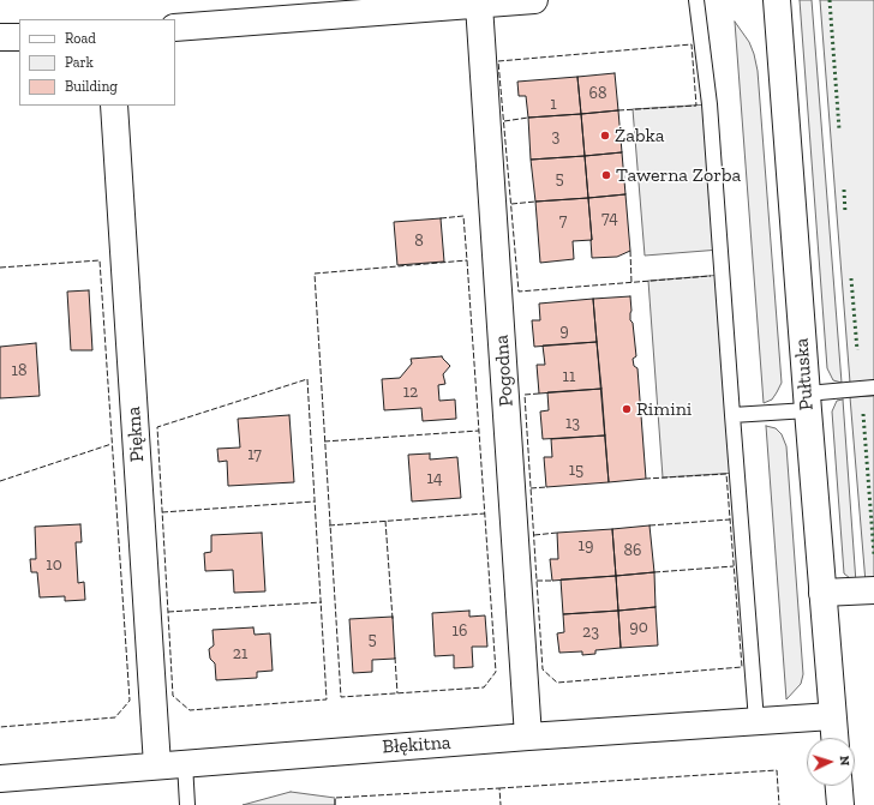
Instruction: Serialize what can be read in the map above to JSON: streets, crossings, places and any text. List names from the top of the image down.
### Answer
{
  "streets": {
    "street": [
      "Pogodna",
      "Pułtuska",
      "Piękna",
      "Błękitna"
    ]
  },
  "crossings": [
    ["Pogodna", "Błękitna"],
    ["Pułtuska", "Błękitna"],
    ["Piękna", "Błękitna"]
  ],
  "places": ["Żabka", "Tawerna Zorba", "Rimini"],
  "house_numbers": [
    "68",
    "1",
    "3",
    "5",
    "74",
    "7",
    "8",
    "9",
    "18",
    "11",
    "12",
    "13",
    "17",
    "15",
    "14",
    "19",
    "86",
    "10",
    "90",
    "16",
    "23",
    "5",
    "21"
  ],
  "legend": ["Road", "Park", "Building"],
  "north": "right"
}
